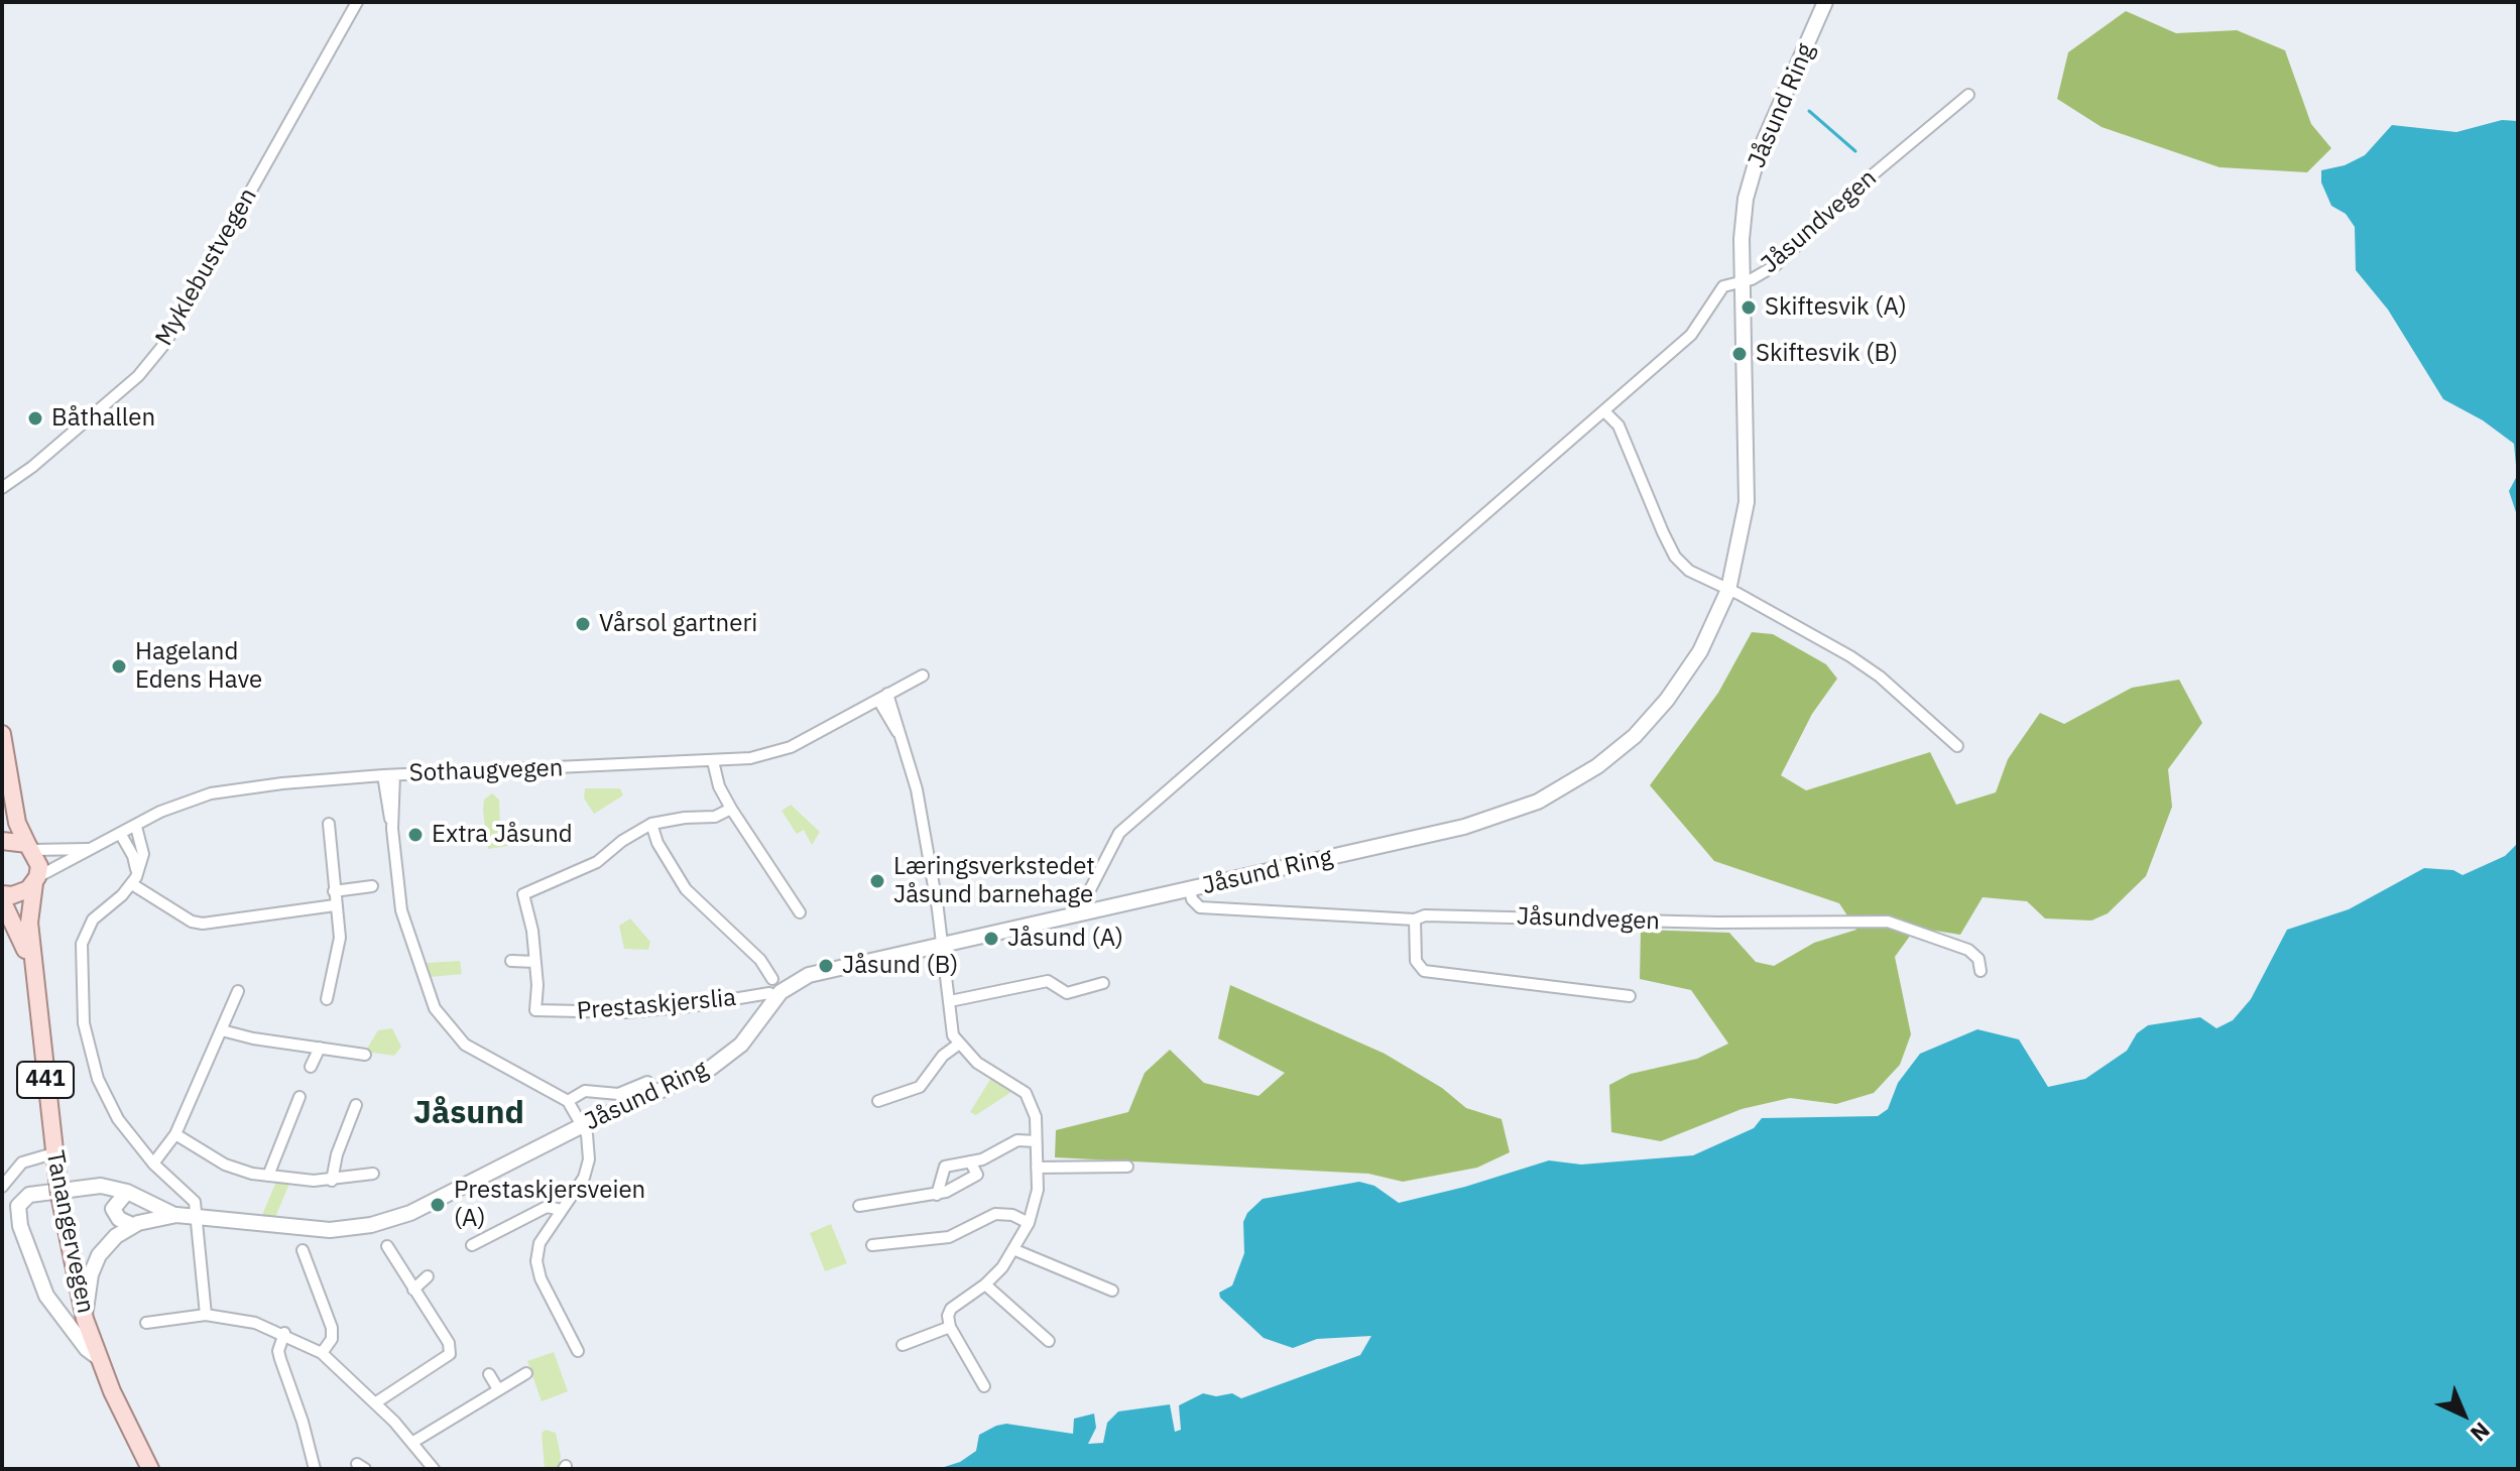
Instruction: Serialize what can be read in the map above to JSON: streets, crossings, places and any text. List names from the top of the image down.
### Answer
{
  "streets": {
    "main road": ["Jåsund Ring", "441", "Tanangervegen"],
    "street": [
      "Jåsundvegen",
      "Myklebustvegen",
      "Sothaugvegen",
      "Prestaskjerslia"
    ]
  },
  "crossings": [
    ["Jåsund Ring", "Jåsundvegen"],
    ["Jåsund Ring", "Prestaskjerslia"],
    ["Jåsund Ring", "Tanangervegen"],
    ["Sothaugvegen", "441"],
    ["Sothaugvegen", "Tanangervegen"],
    ["441", "Tanangervegen"]
  ],
  "districts": ["Jåsund"],
  "places": [
    "Skiftesvik (A)",
    "Skiftesvik (B)",
    "Båthallen",
    "Vårsol gartneri",
    "Hageland Edens Have",
    "Extra Jåsund",
    "Læringsverkstedet Jåsund barnehage",
    "Jåsund (A)",
    "Jåsund (B)",
    "Prestaskjersveien (A)"
  ],
  "north": "bottom right"
}
